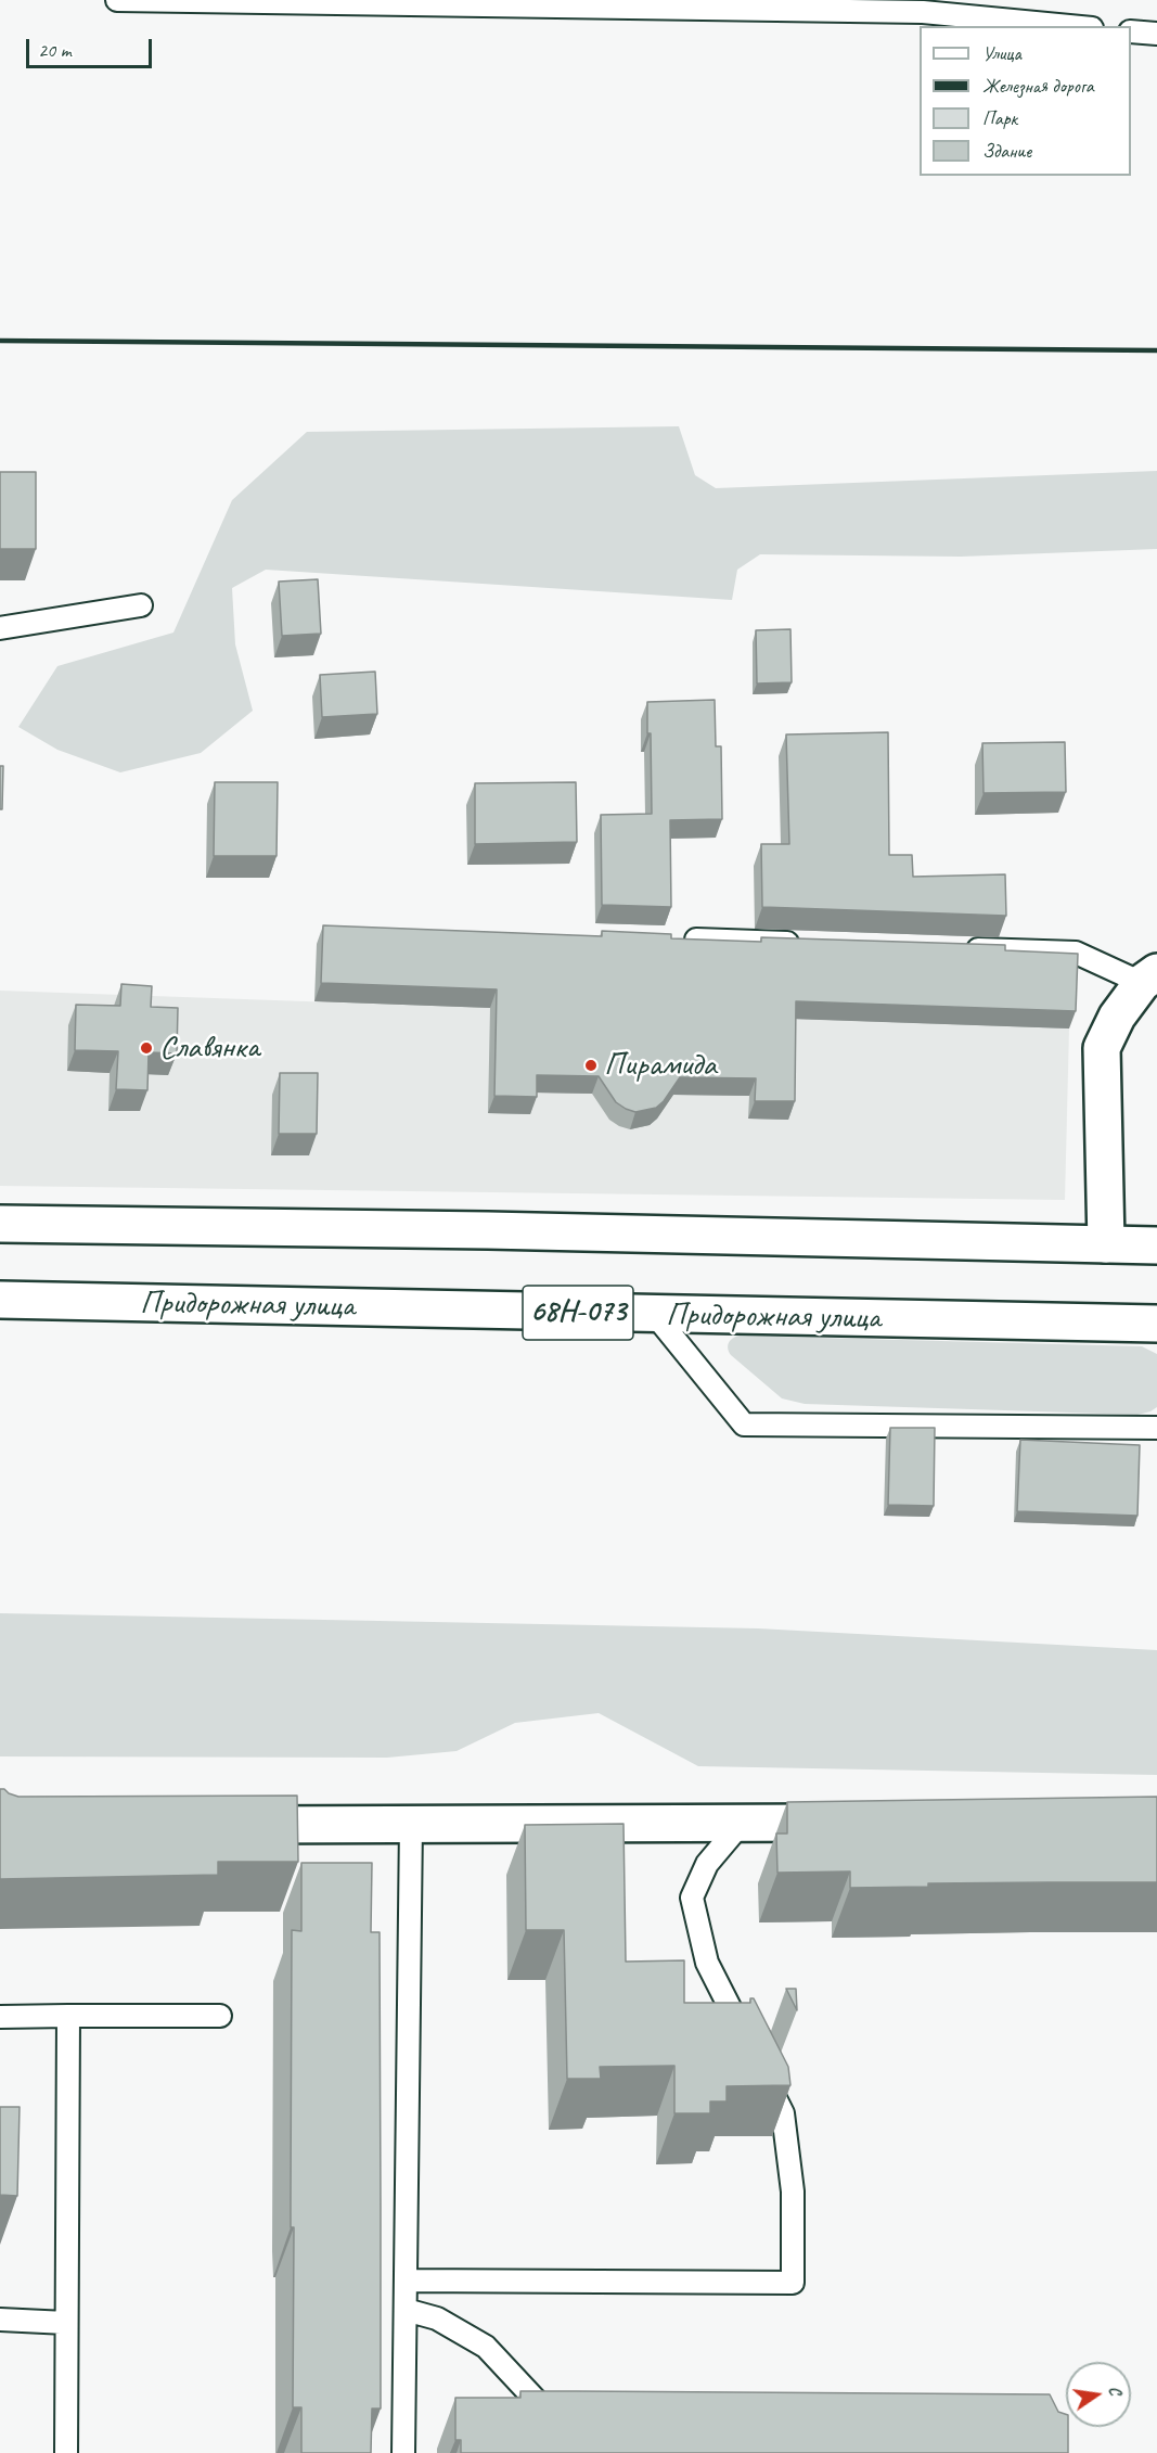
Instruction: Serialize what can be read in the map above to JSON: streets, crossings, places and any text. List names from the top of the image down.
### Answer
{
  "streets": {
    "main road": ["Придорожная улица", "68Н-073"]
  },
  "places": ["Славянка", "Пирамида"],
  "legend": [
    "Улица",
    "Железная дорога",
    "Парк",
    "Здание"
  ],
  "scale_bar": "20 m",
  "north": "right"
}
